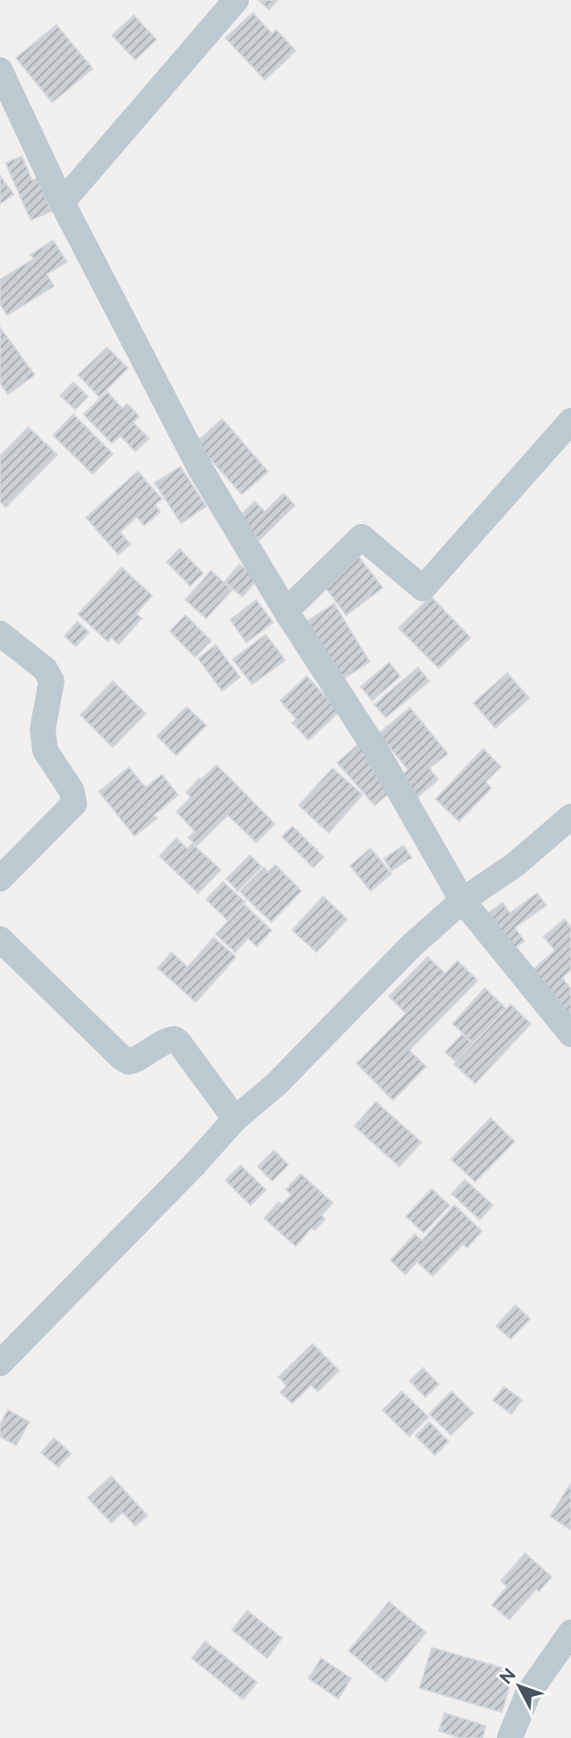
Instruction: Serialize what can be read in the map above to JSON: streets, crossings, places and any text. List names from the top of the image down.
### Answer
{
  "north": "top left"
}
